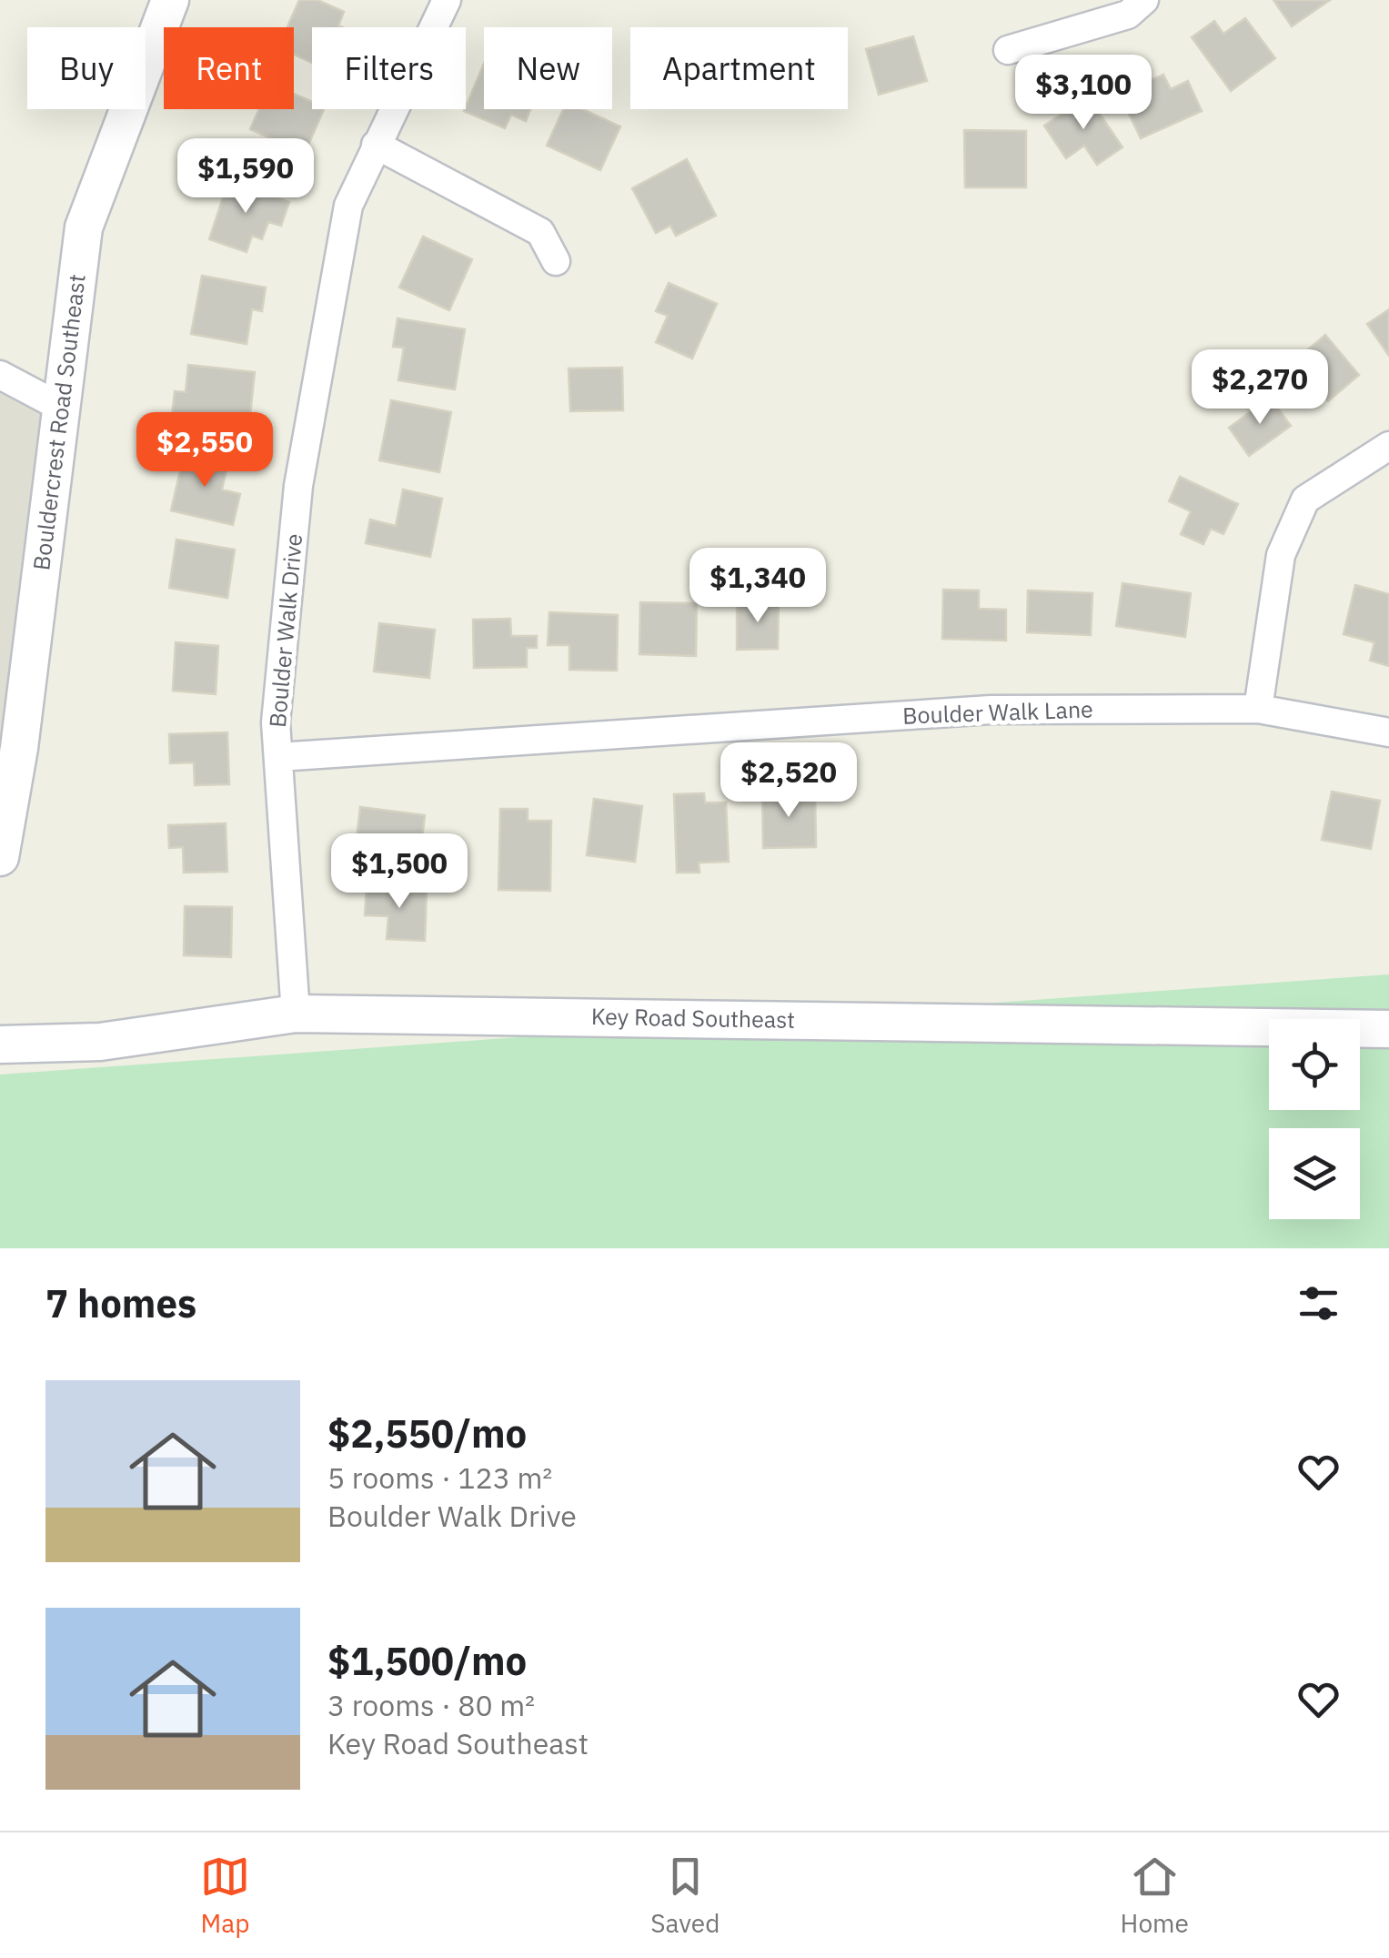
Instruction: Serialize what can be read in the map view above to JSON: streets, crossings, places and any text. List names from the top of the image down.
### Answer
{
  "streets": {
    "street": [
      "Bouldercrest Road Southeast",
      "Boulder Walk Drive",
      "Boulder Walk Lane",
      "Key Road Southeast"
    ]
  },
  "crossings": [
    ["Boulder Walk Drive", "Boulder Walk Lane"],
    ["Boulder Walk Drive", "Key Road Southeast"]
  ],
  "page": {
    "chip": [
      "Buy",
      "Rent",
      "Filters",
      "New",
      "Apartment"
    ],
    "price": [
      "$3,100",
      "$1,590",
      "$2,270",
      "$2,550",
      "$1,340",
      "$2,520",
      "$1,500"
    ],
    "heading": "7 homes",
    "list": [
      {
        "name": "$2,550/mo",
        "note": "5 rooms · 123 m² · Boulder Walk Drive"
      },
      {
        "name": "$1,500/mo",
        "note": "3 rooms · 80 m² · Key Road Southeast"
      }
    ],
    "tabs": ["Map", "Saved", "Home"]
  }
}
